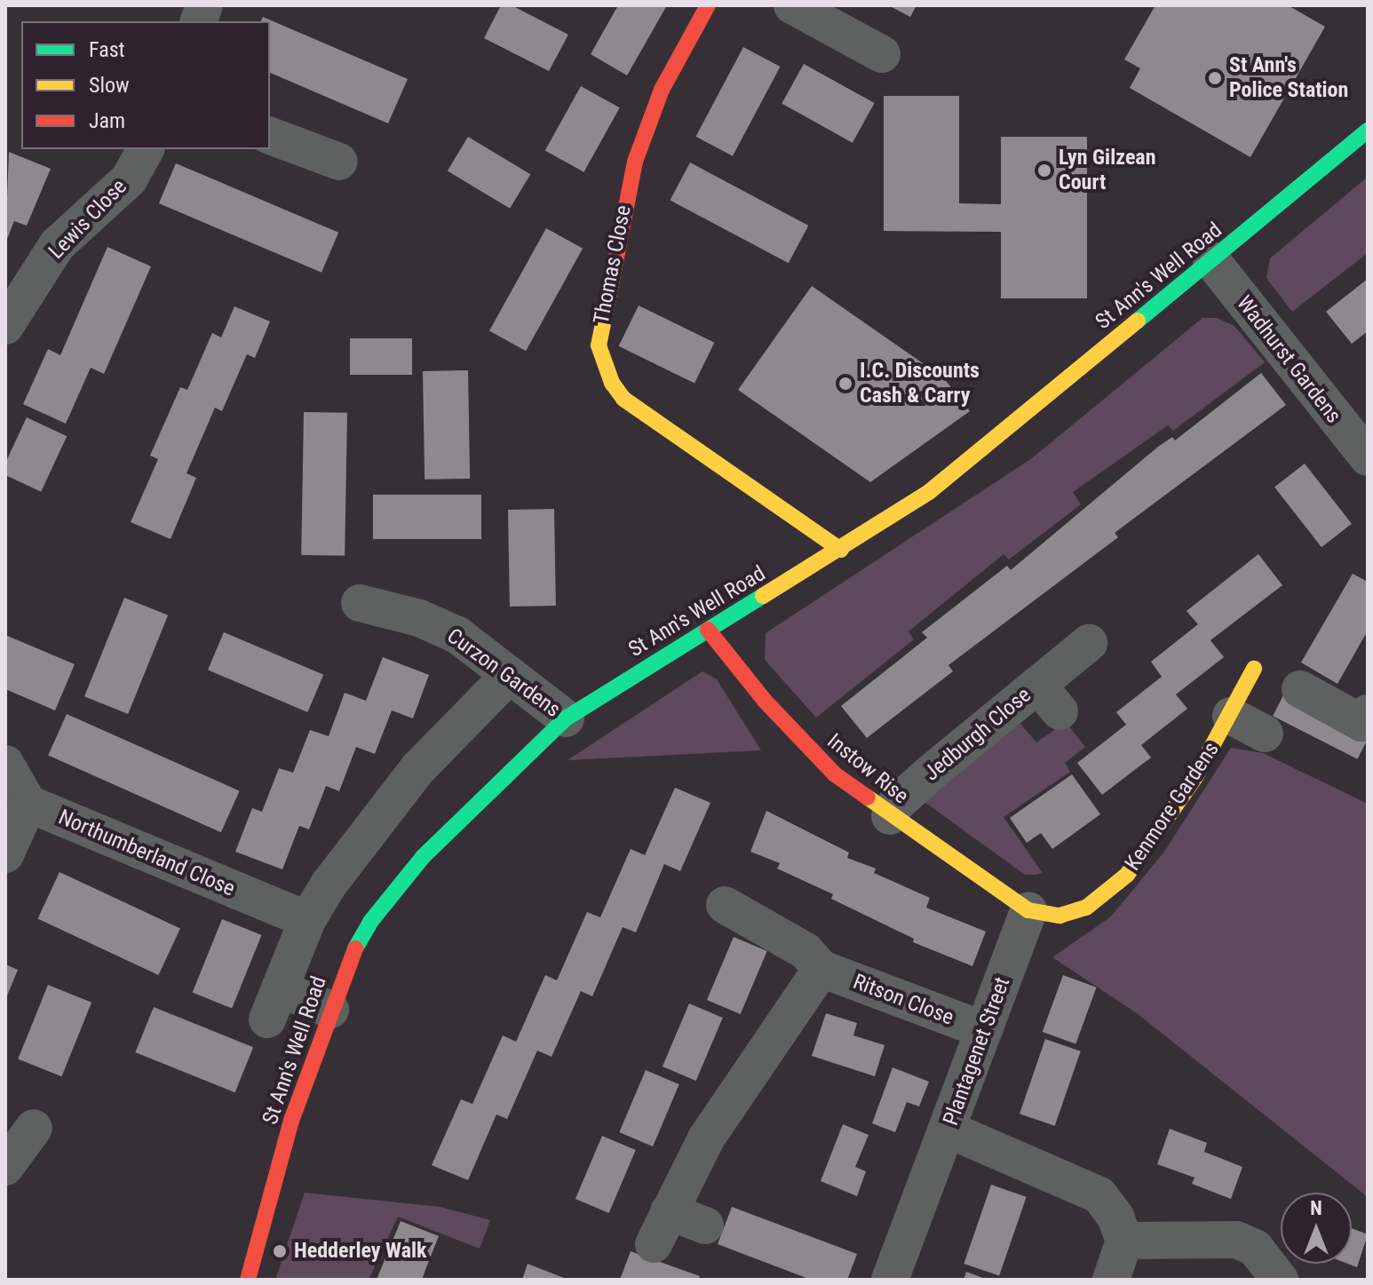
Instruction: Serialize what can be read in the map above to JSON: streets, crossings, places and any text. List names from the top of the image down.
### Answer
{
  "streets": {
    "street": [
      "Lewis Close",
      "Thomas Close",
      "St Ann's Well Road",
      "Wadhurst Gardens",
      "Curzon Gardens",
      "Jedburgh Close",
      "Instow Rise",
      "Kenmore Gardens",
      "Northumberland Close",
      "Ritson Close",
      "Plantagenet Street"
    ]
  },
  "crossings": [
    ["Thomas Close", "St Ann's Well Road"],
    ["St Ann's Well Road", "Wadhurst Gardens"],
    ["St Ann's Well Road", "Curzon Gardens"],
    ["St Ann's Well Road", "Instow Rise"],
    ["Jedburgh Close", "Instow Rise"],
    ["Instow Rise", "Kenmore Gardens"],
    ["Instow Rise", "Plantagenet Street"],
    ["Kenmore Gardens", "Plantagenet Street"],
    ["Ritson Close", "Plantagenet Street"]
  ],
  "places": [
    "St Ann's Police Station",
    "Lyn Gilzean Court",
    "I.C. Discounts Cash & Carry",
    "Hedderley Walk"
  ],
  "legend": ["Fast", "Slow", "Jam"],
  "north": "top"
}
